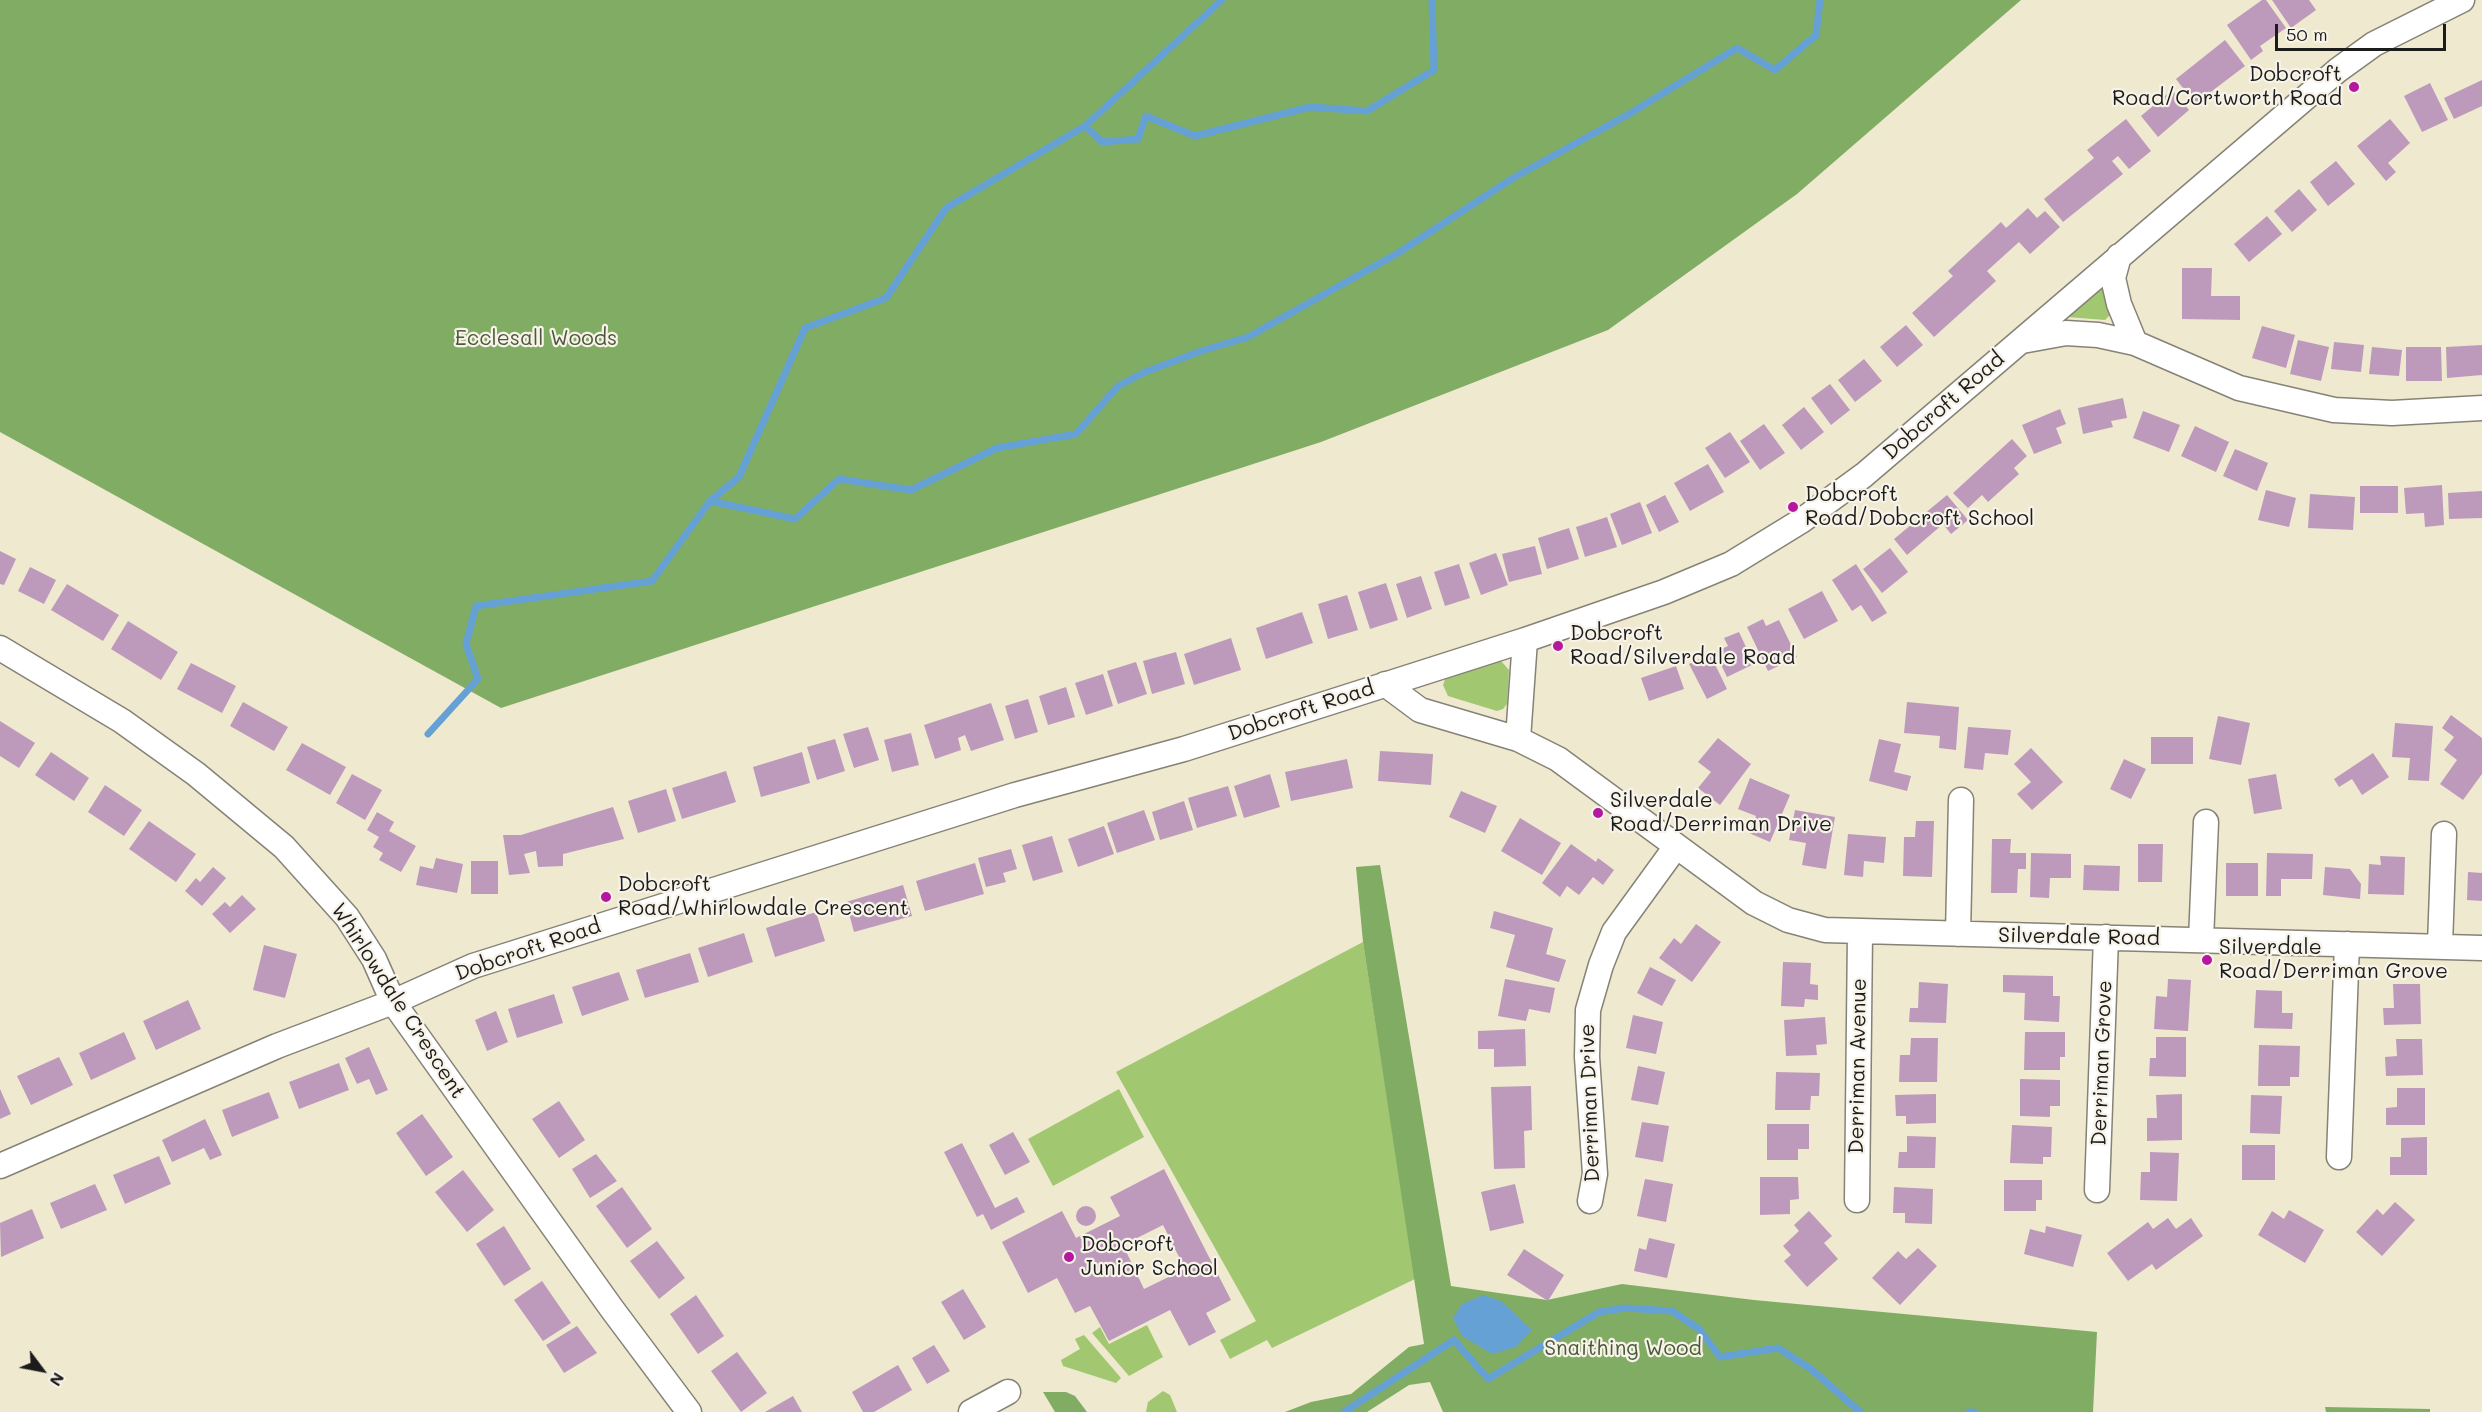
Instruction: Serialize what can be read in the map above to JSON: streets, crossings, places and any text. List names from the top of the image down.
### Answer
{
  "streets": {
    "street": [
      "Dobcroft Road",
      "Silverdale Road",
      "Whirlowdale Crescent",
      "Derriman Grove",
      "Derriman Avenue",
      "Derriman Drive"
    ]
  },
  "crossings": [
    ["Dobcroft Road", "Silverdale Road"],
    ["Dobcroft Road", "Whirlowdale Crescent"],
    ["Silverdale Road", "Derriman Grove"],
    ["Silverdale Road", "Derriman Avenue"],
    ["Silverdale Road", "Derriman Drive"]
  ],
  "parks": ["Ecclesall Woods", "Snaithing Wood"],
  "places": [
    "Dobcroft Road/Cortworth Road",
    "Dobcroft Road/Dobcroft School",
    "Dobcroft Road/Silverdale Road",
    "Silverdale Road/Derriman Drive",
    "Dobcroft Road/Whirlowdale Crescent",
    "Silverdale Road/Derriman Grove",
    "Dobcroft Junior School"
  ],
  "scale_bar": "50 m",
  "north": "bottom right"
}
